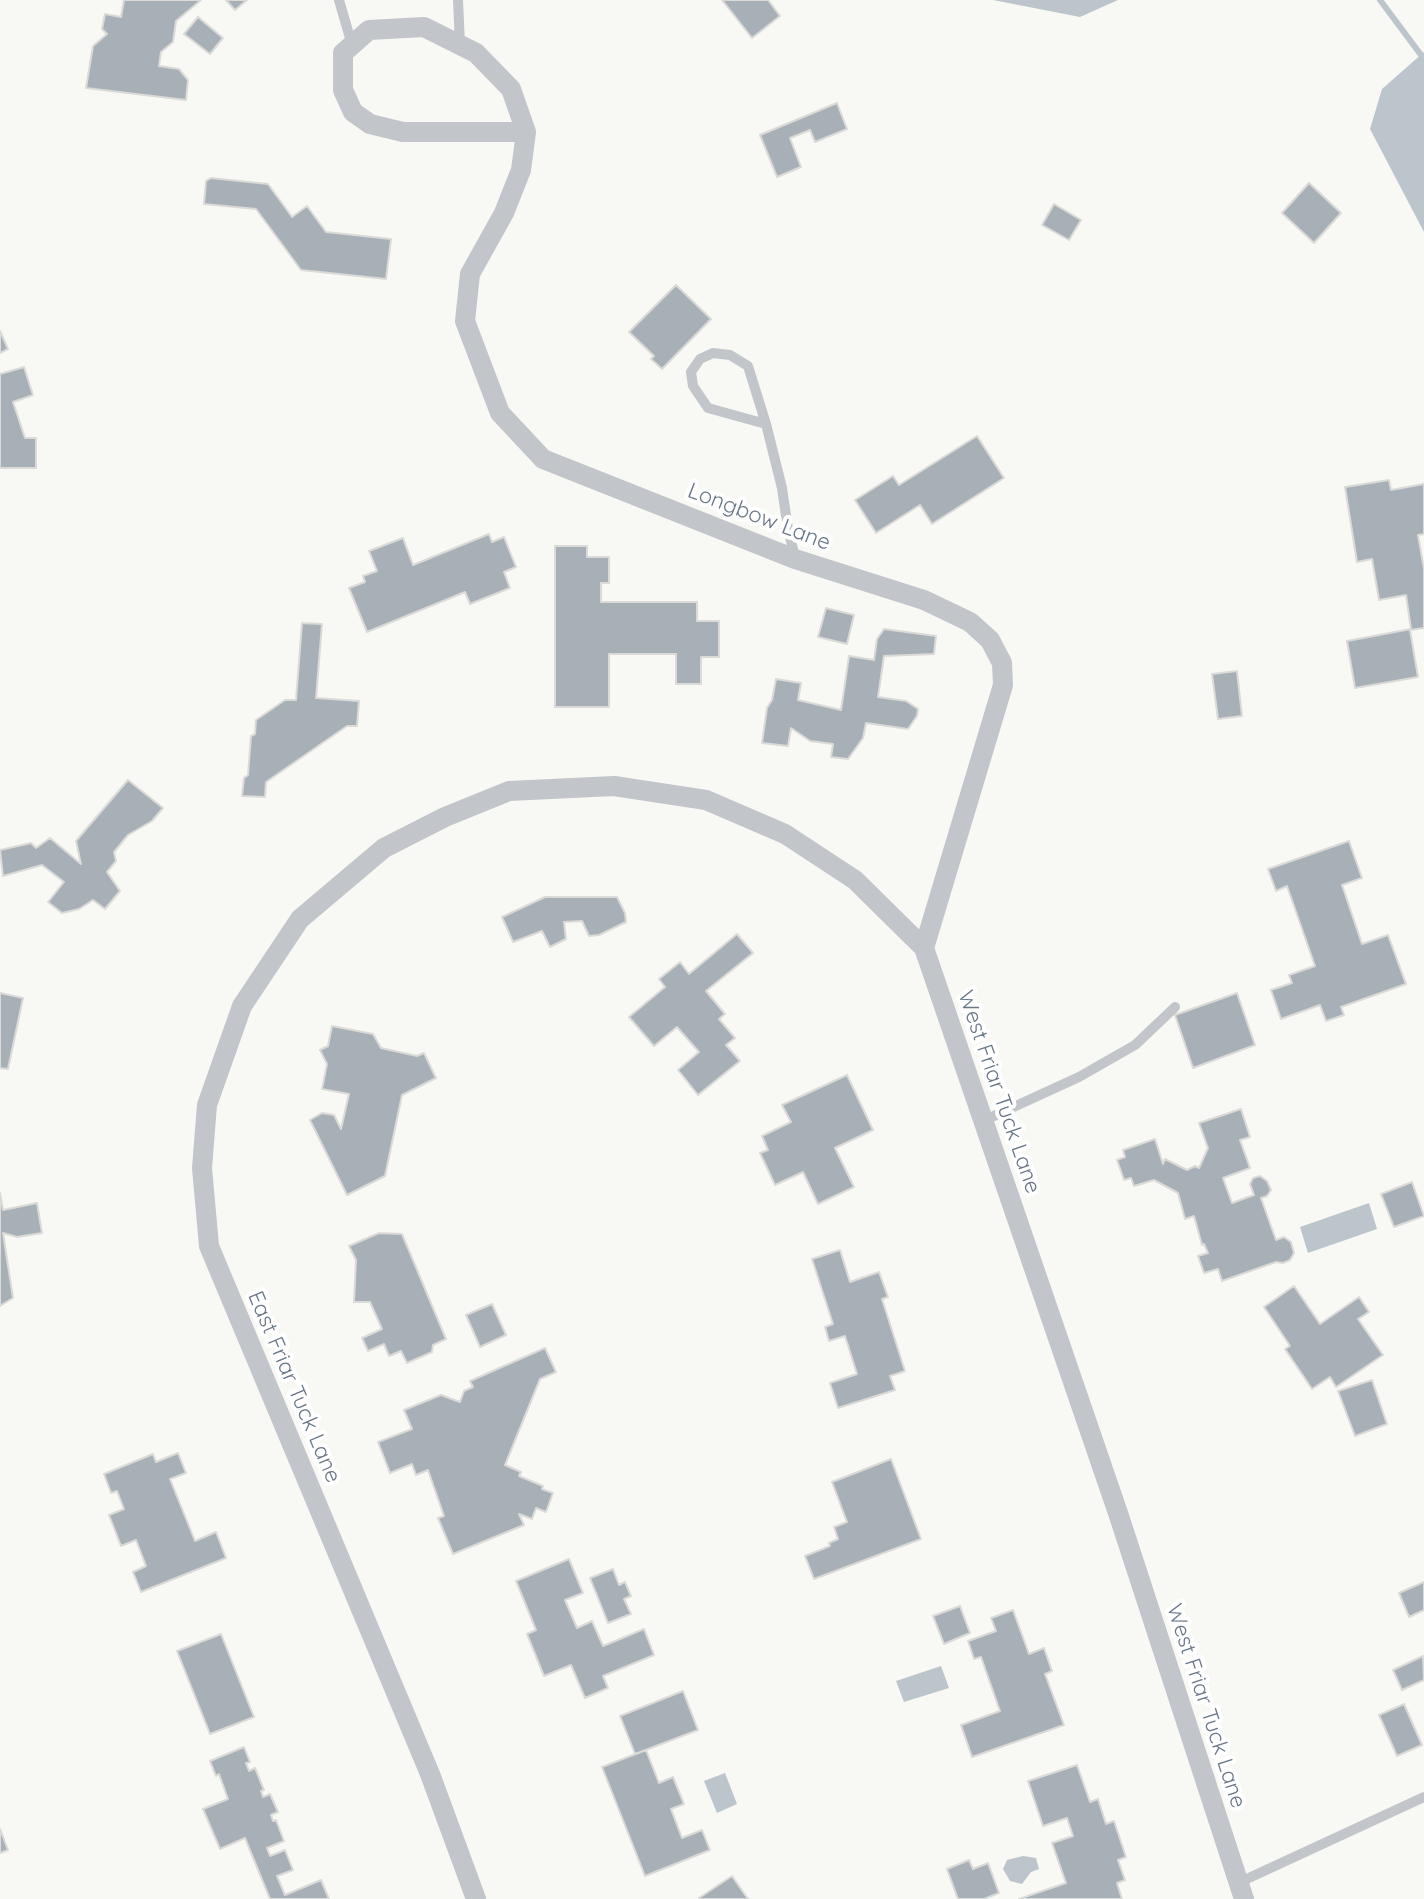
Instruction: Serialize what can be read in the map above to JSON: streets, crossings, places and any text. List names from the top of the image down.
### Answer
{
  "streets": {
    "street": ["Longbow Lane", "West Friar Tuck Lane", "East Friar Tuck Lane"]
  },
  "crossings": [
    ["Longbow Lane", "West Friar Tuck Lane"],
    ["West Friar Tuck Lane", "East Friar Tuck Lane"]
  ]
}
